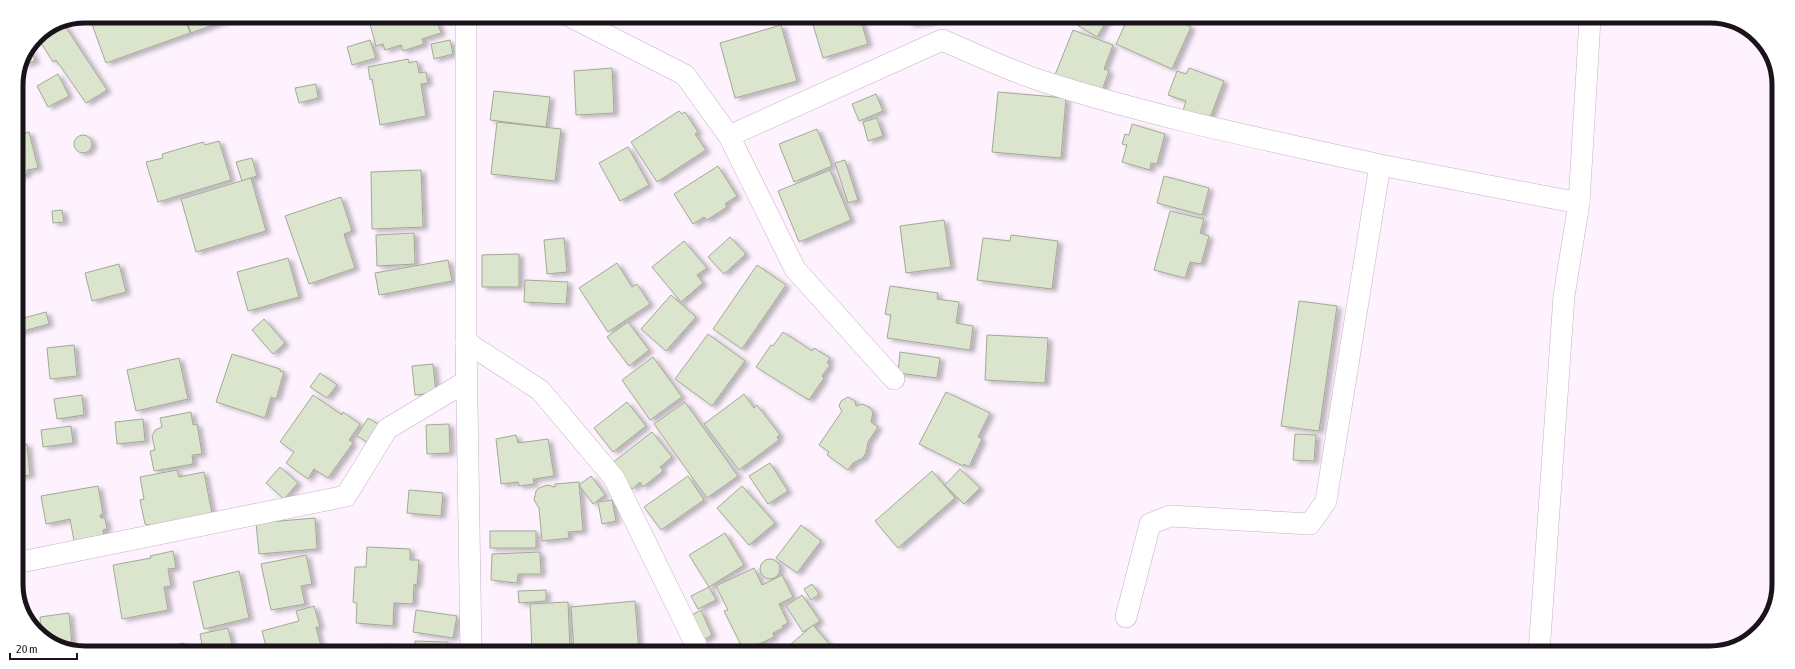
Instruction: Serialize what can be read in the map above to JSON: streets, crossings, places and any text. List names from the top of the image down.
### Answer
{
  "scale_bar": "20 m"
}
